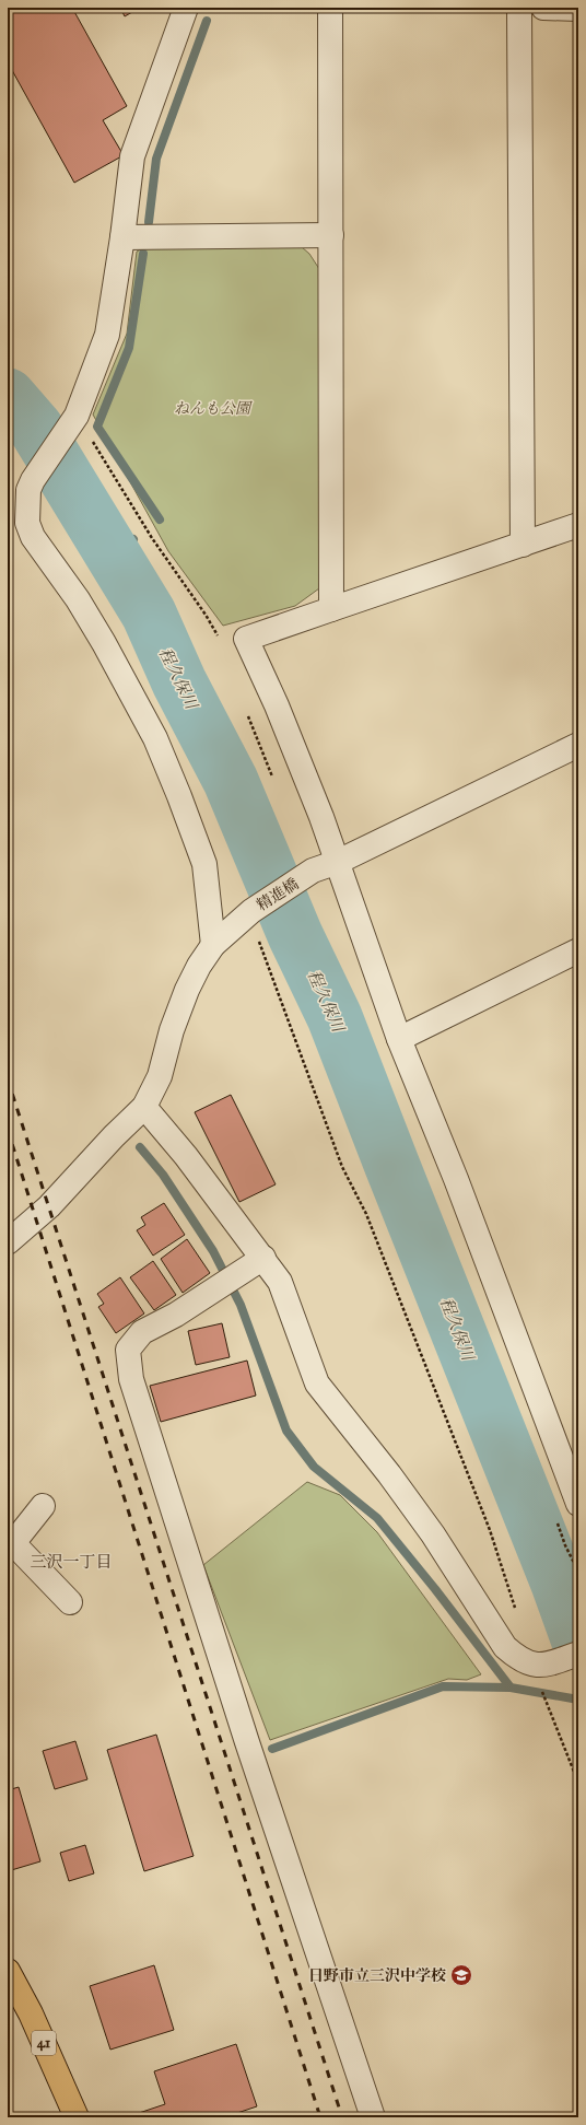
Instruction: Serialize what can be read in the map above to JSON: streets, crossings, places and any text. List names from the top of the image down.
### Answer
{
  "streets": {
    "main road": ["41"],
    "street": ["精進橋"]
  },
  "districts": ["三沢一丁目"],
  "water": ["程久保川"],
  "parks": ["ねんも公園"],
  "places": {
    "school or university": ["日野市立三沢中学校"]
  }
}
